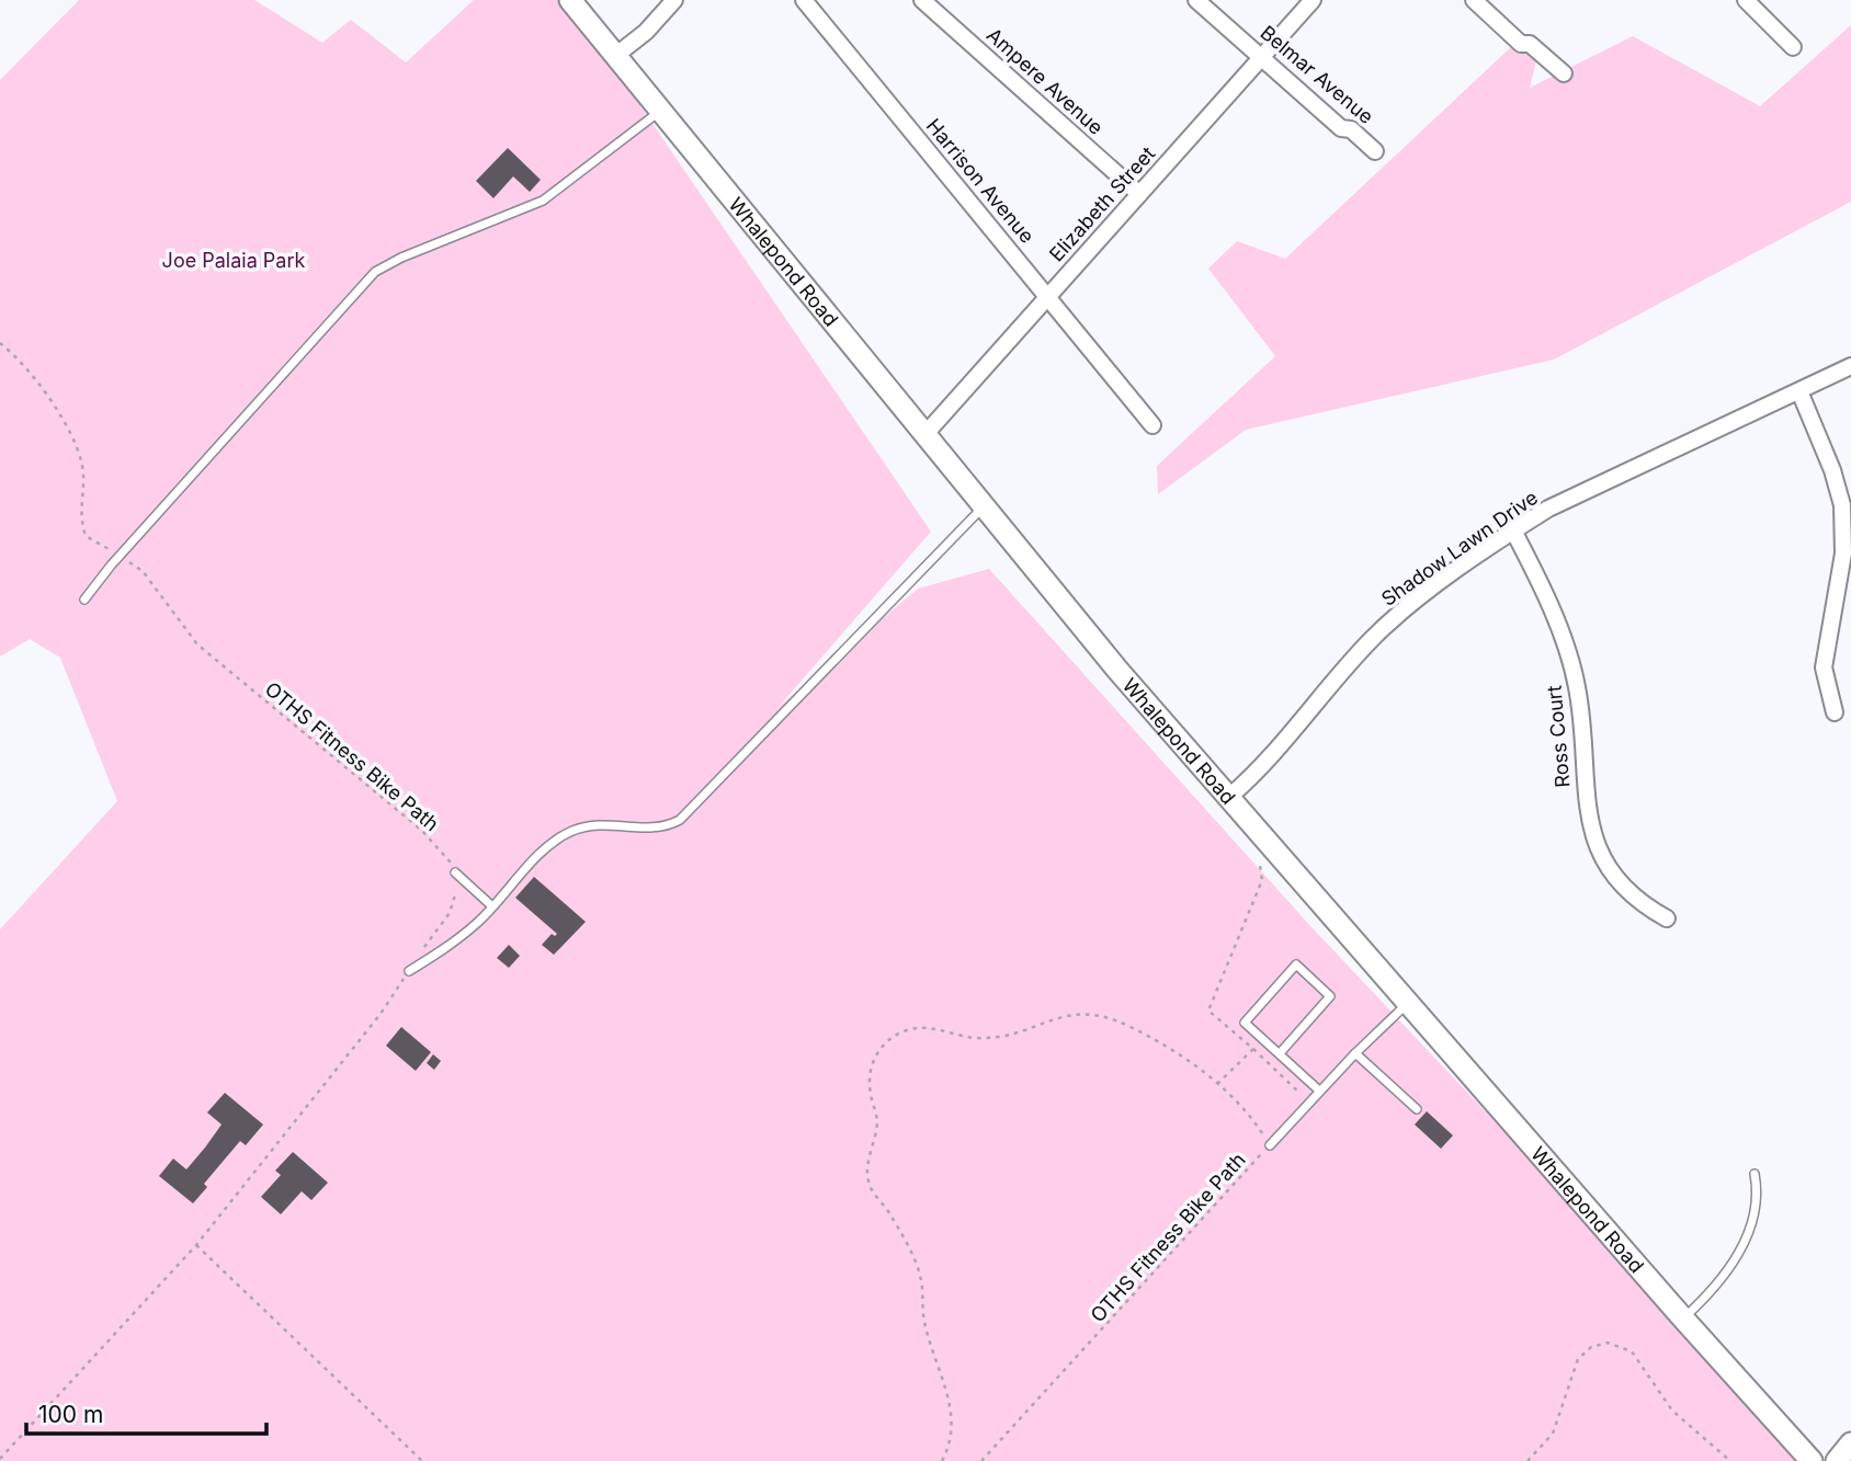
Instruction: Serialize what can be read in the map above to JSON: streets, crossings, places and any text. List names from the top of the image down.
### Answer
{
  "streets": {
    "street": [
      "Belmar Avenue",
      "Ampere Avenue",
      "Harrison Avenue",
      "Elizabeth Street",
      "Whalepond Road",
      "Shadow Lawn Drive",
      "Ross Court"
    ],
    "path": ["OTHS Fitness Bike Path"]
  },
  "crossings": [
    ["Belmar Avenue", "Elizabeth Street"],
    ["Ampere Avenue", "Elizabeth Street"],
    ["Harrison Avenue", "Elizabeth Street"],
    ["Elizabeth Street", "Whalepond Road"],
    ["Whalepond Road", "Shadow Lawn Drive"],
    ["Shadow Lawn Drive", "Ross Court"]
  ],
  "parks": ["Joe Palaia Park"],
  "scale_bar": "100 m"
}
